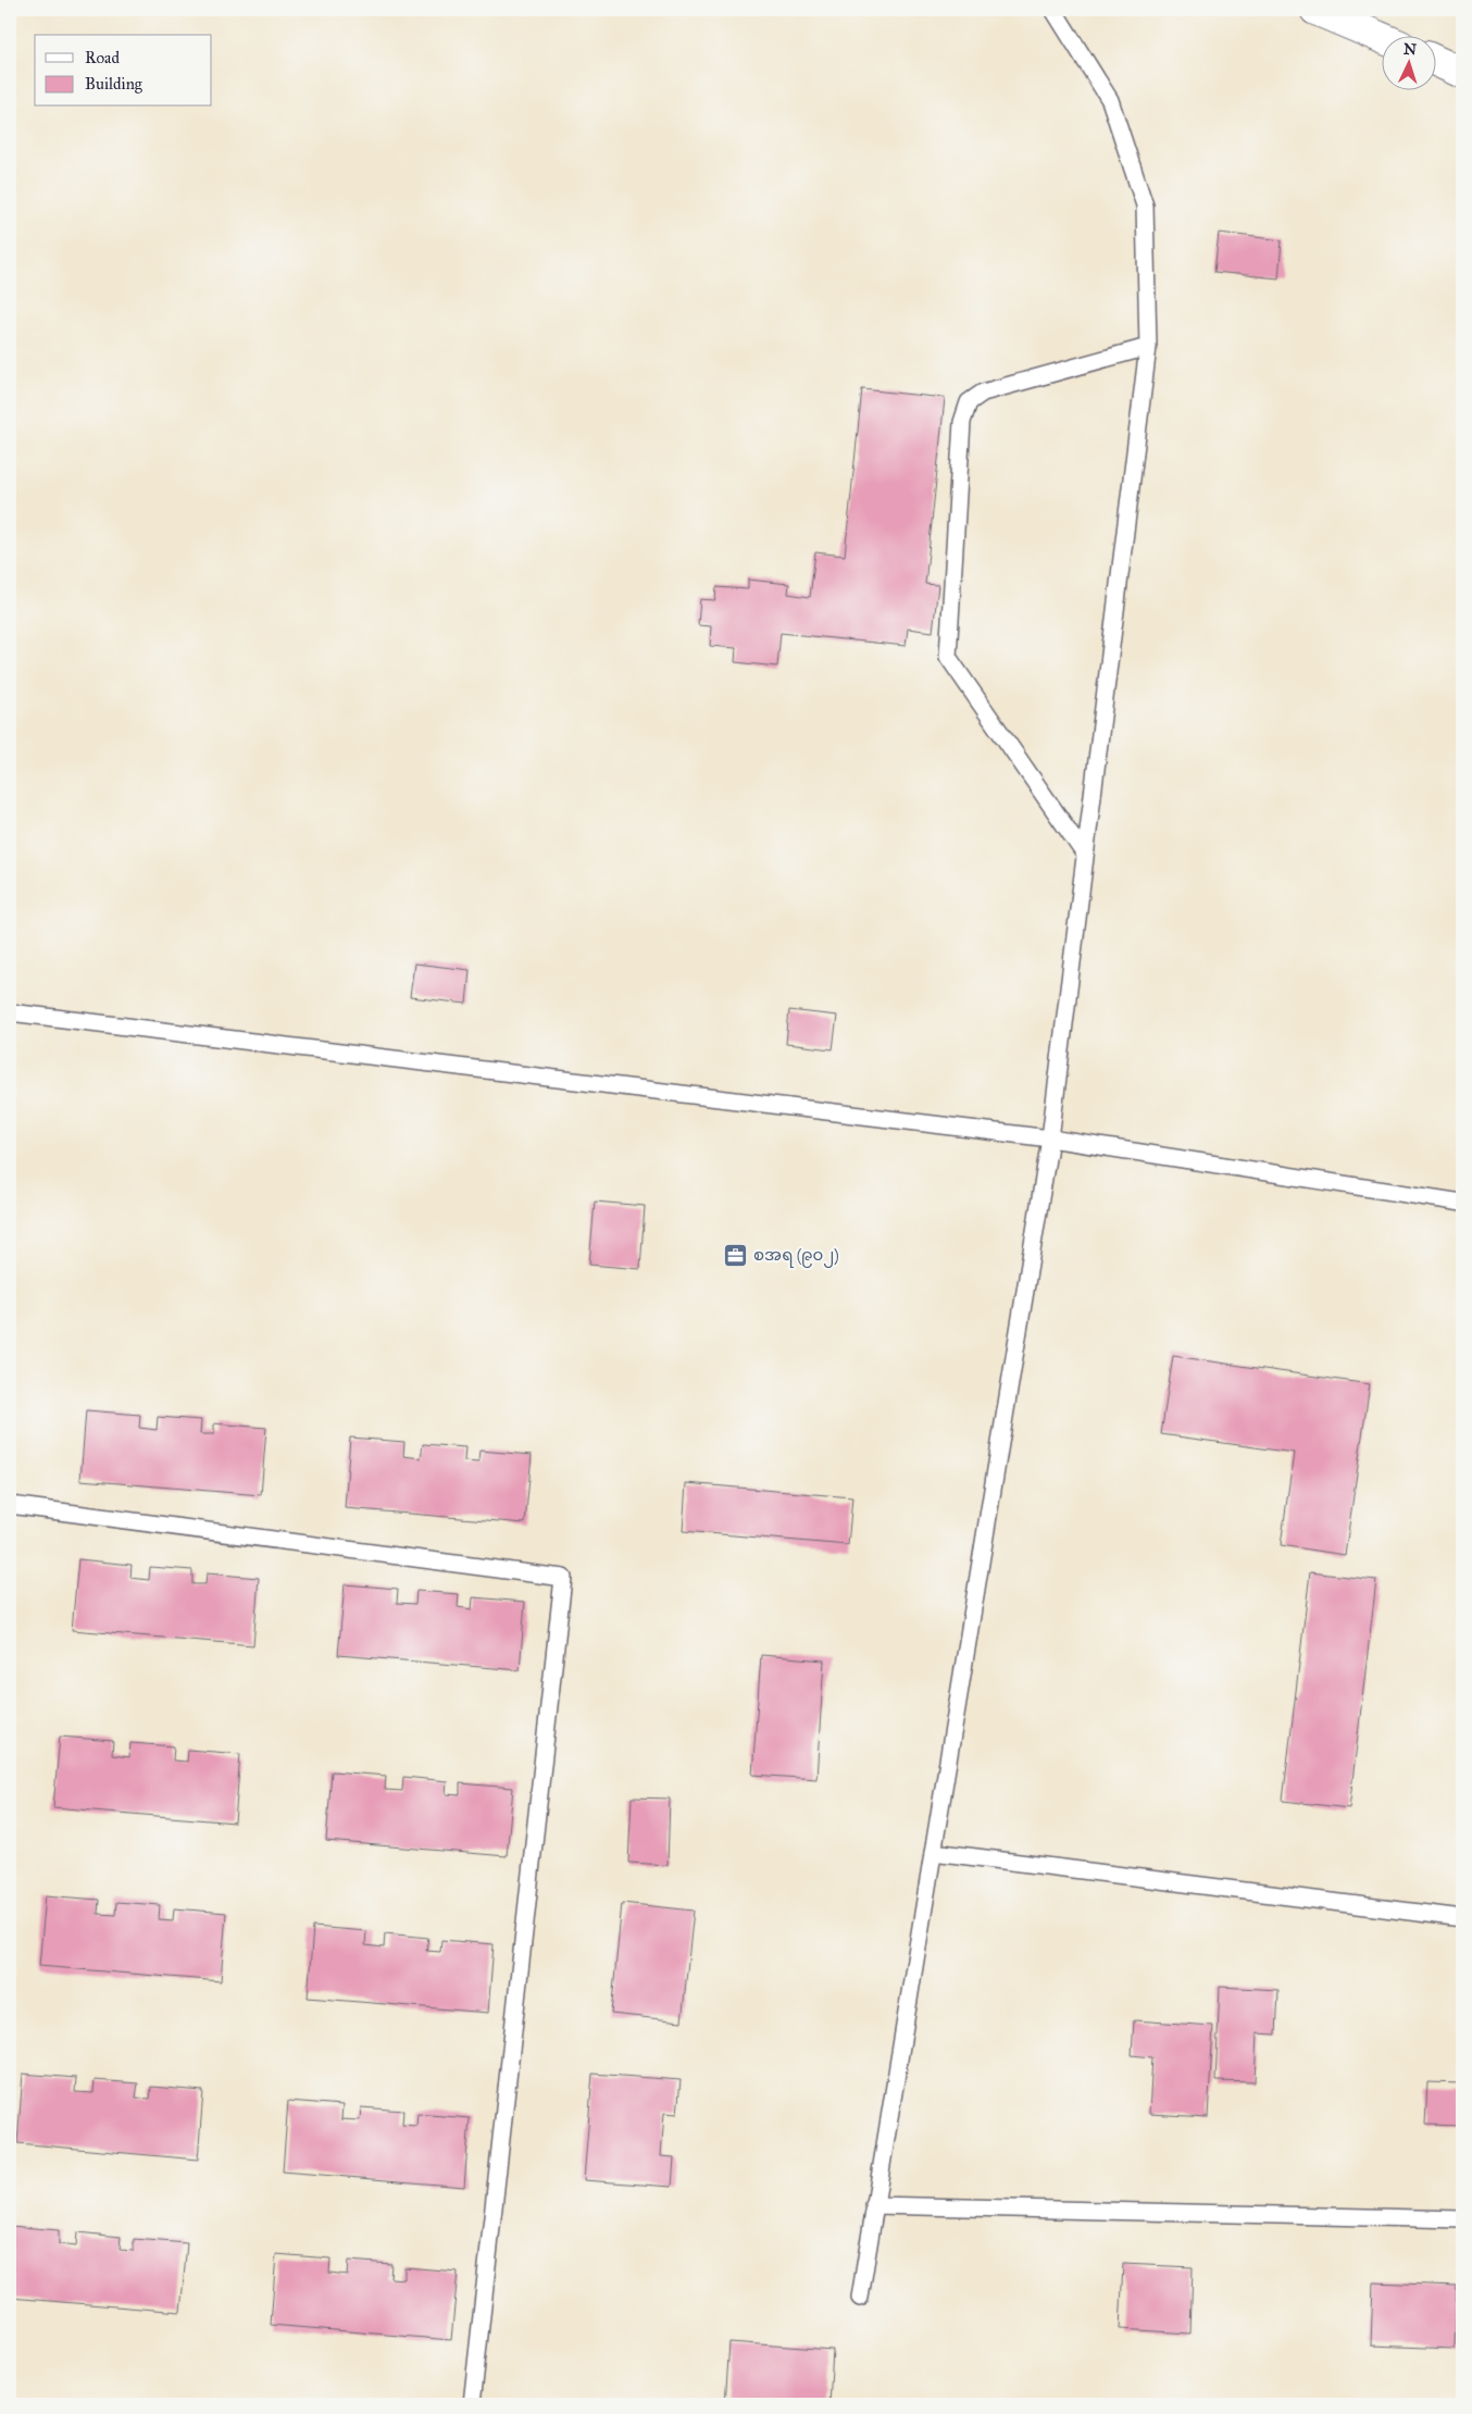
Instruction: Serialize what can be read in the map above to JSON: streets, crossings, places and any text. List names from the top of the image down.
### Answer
{
  "places": {
    "office": ["စအရ (၉၀၂)"]
  },
  "legend": ["Road", "Building"],
  "north": "top"
}
